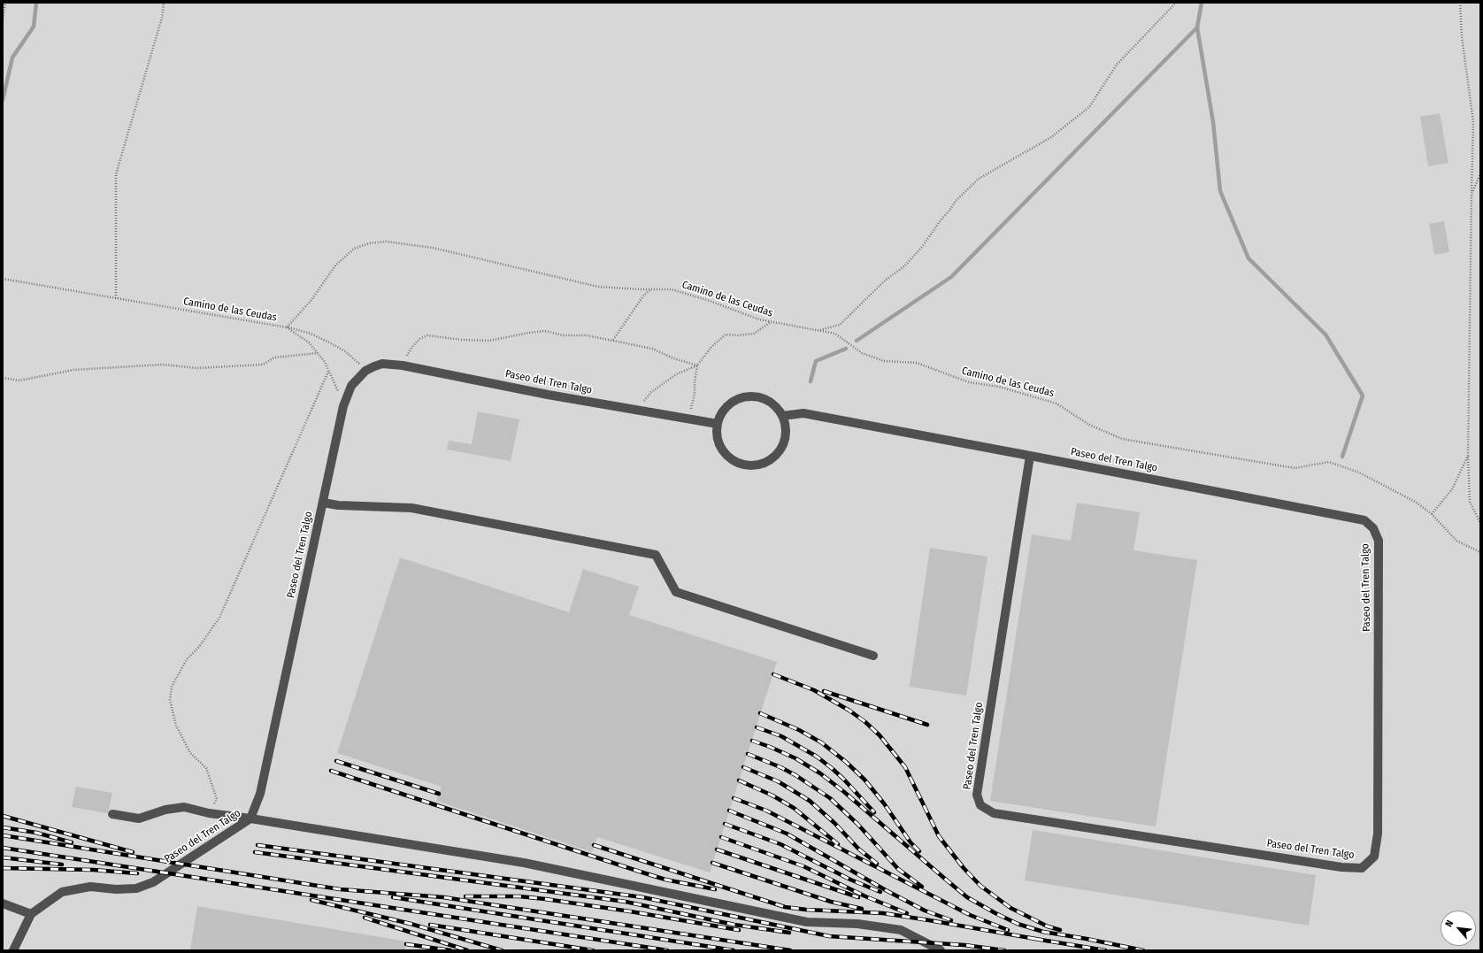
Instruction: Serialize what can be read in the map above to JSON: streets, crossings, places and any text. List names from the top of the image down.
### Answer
{
  "streets": {
    "street": ["Paseo del Tren Talgo"],
    "path": ["Camino de las Ceudas"]
  },
  "north": "top left"
}
